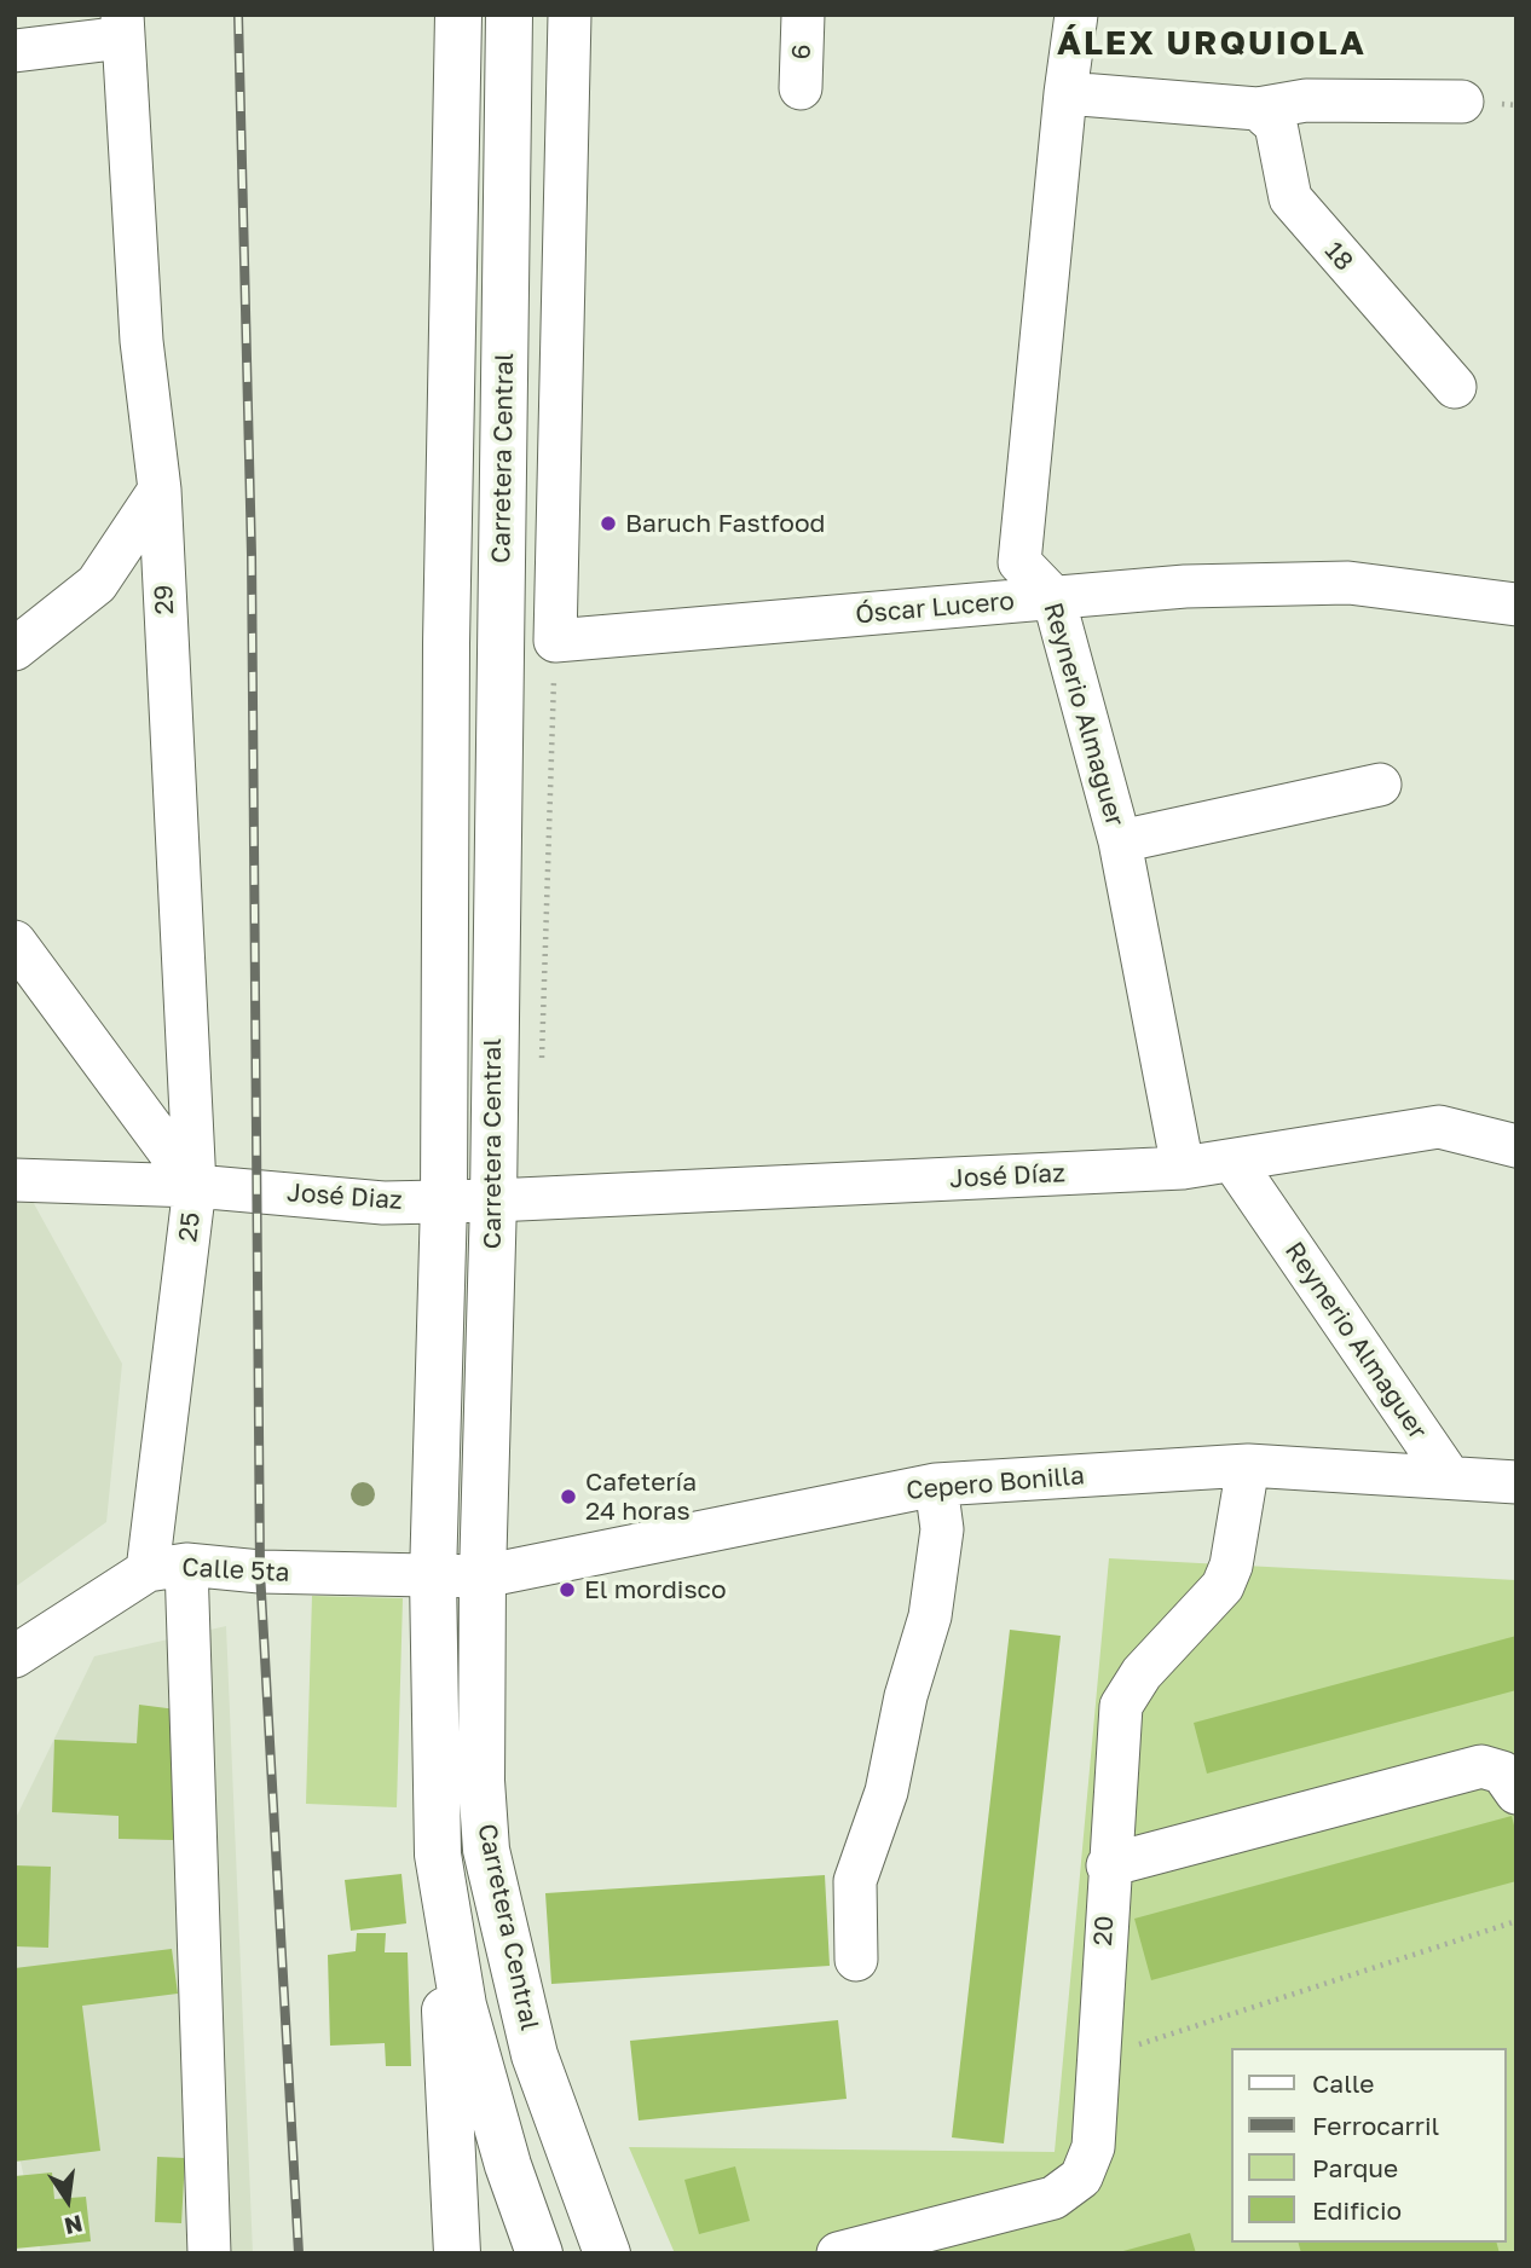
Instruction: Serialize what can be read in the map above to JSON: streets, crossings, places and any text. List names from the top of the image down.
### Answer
{
  "streets": {
    "main road": ["Carretera Central"],
    "street": [
      "6",
      "18",
      "29",
      "Óscar Lucero",
      "Reynerio Almaguer",
      "José Díaz",
      "José Diaz",
      "25",
      "Cepero Bonilla",
      "Calle 5ta",
      "20"
    ]
  },
  "crossings": [
    ["Carretera Central", "José Díaz"],
    ["Carretera Central", "José Diaz"],
    ["Carretera Central", "Cepero Bonilla"],
    ["Carretera Central", "Calle 5ta"],
    ["29", "José Diaz"],
    ["29", "25"],
    ["Óscar Lucero", "Reynerio Almaguer"],
    ["Reynerio Almaguer", "José Díaz"],
    ["Reynerio Almaguer", "Cepero Bonilla"],
    ["José Díaz", "José Diaz"],
    ["José Diaz", "25"],
    ["25", "Calle 5ta"],
    ["Cepero Bonilla", "Calle 5ta"],
    ["Cepero Bonilla", "20"]
  ],
  "districts": ["ÁLEX URQUIOLA"],
  "places": ["Baruch Fastfood", "Cafetería 24 horas", "El mordisco"],
  "legend": [
    "Calle",
    "Ferrocarril",
    "Parque",
    "Edificio"
  ],
  "north": "bottom"
}
